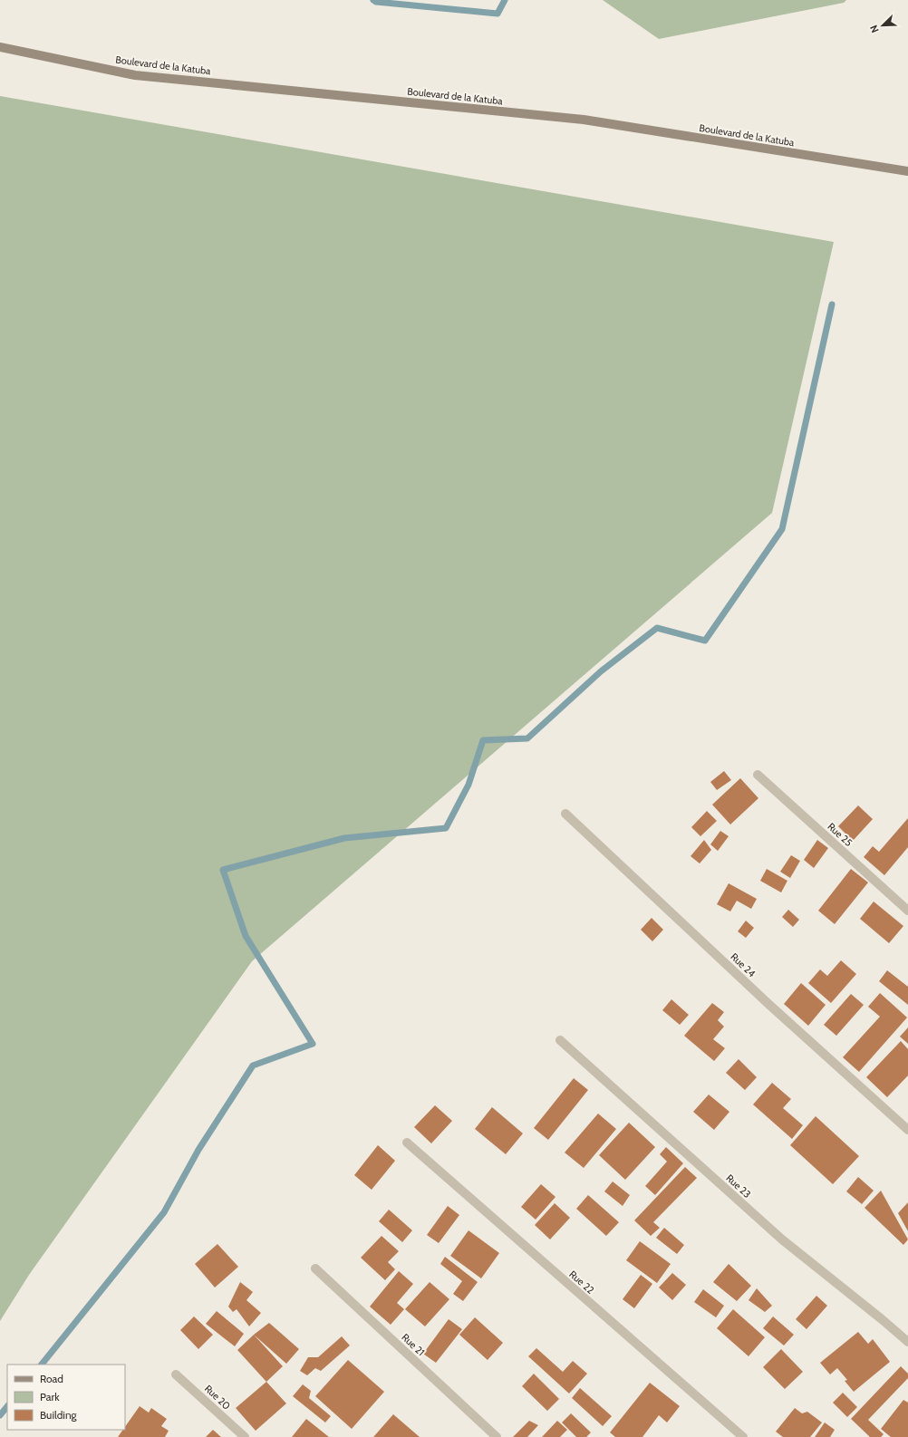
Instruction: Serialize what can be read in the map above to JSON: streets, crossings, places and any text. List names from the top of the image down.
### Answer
{
  "streets": {
    "street": [
      "Boulevard de la Katuba",
      "Rue 25",
      "Rue 24",
      "Rue 23",
      "Rue 22",
      "Rue 21",
      "Rue 20"
    ]
  },
  "legend": ["Road", "Park", "Building"],
  "north": "bottom left"
}
